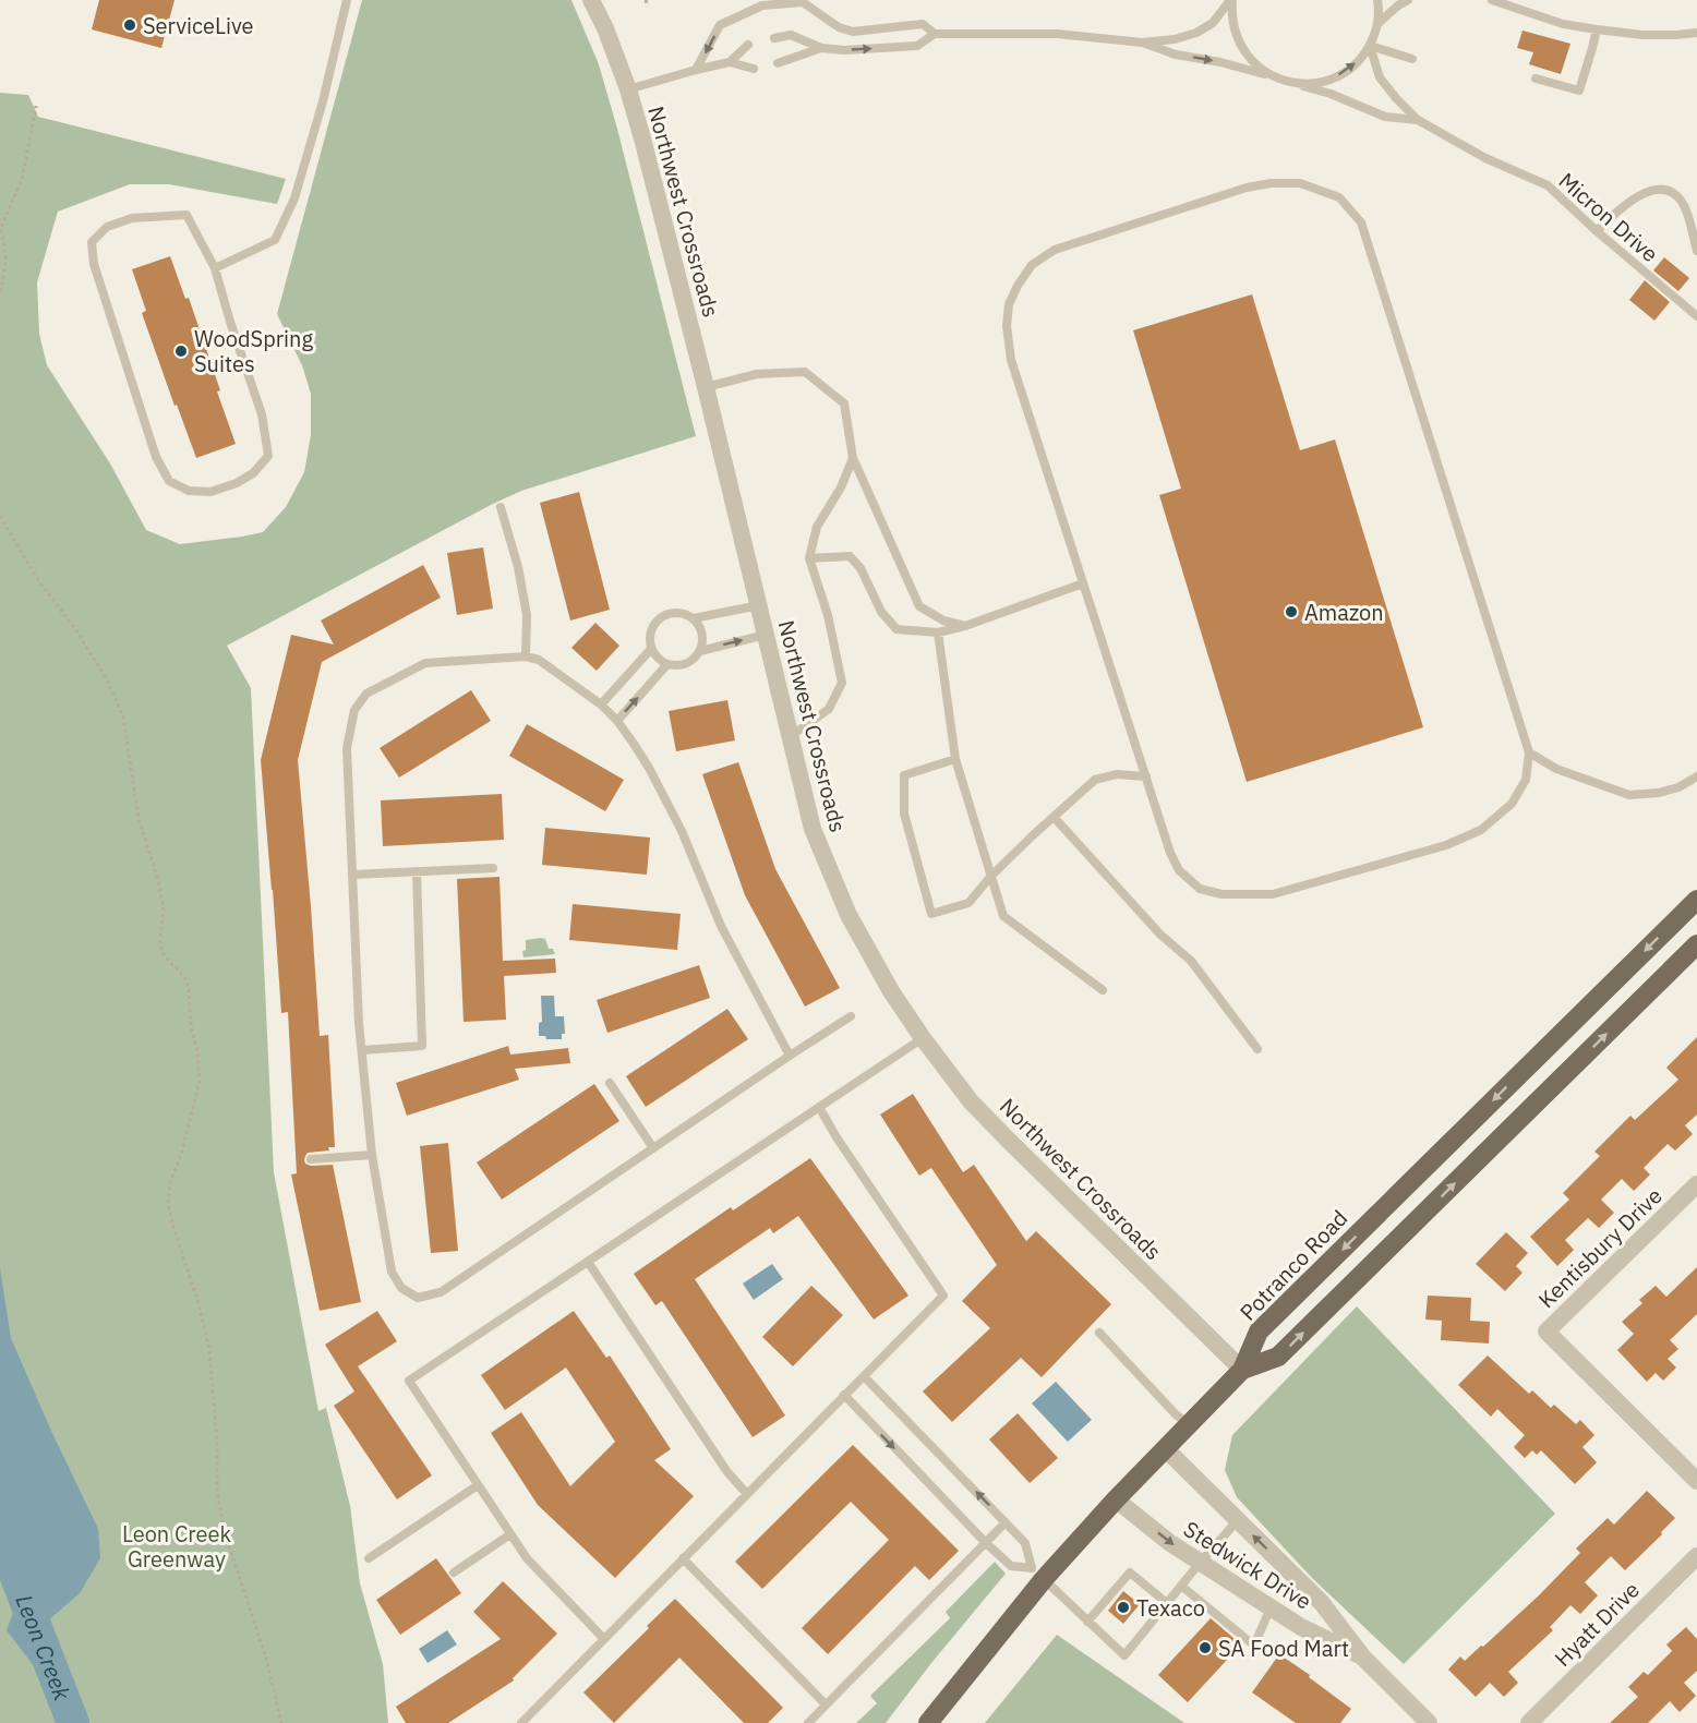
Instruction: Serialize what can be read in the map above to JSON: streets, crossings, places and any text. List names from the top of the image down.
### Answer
{
  "streets": {
    "main road": ["Potranco Road"],
    "street": [
      "Northwest Crossroads",
      "Kentisbury Drive",
      "Stedwick Drive",
      "Hyatt Drive"
    ],
    "lane": ["Micron Drive"]
  },
  "crossings": [
    ["Northwest Crossroads", "Potranco Road"]
  ],
  "water": ["Leon Creek"],
  "parks": ["Leon Creek Greenway"],
  "places": [
    "ServiceLive",
    "WoodSpring Suites",
    "Amazon",
    "Texaco",
    "SA Food Mart"
  ]
}
